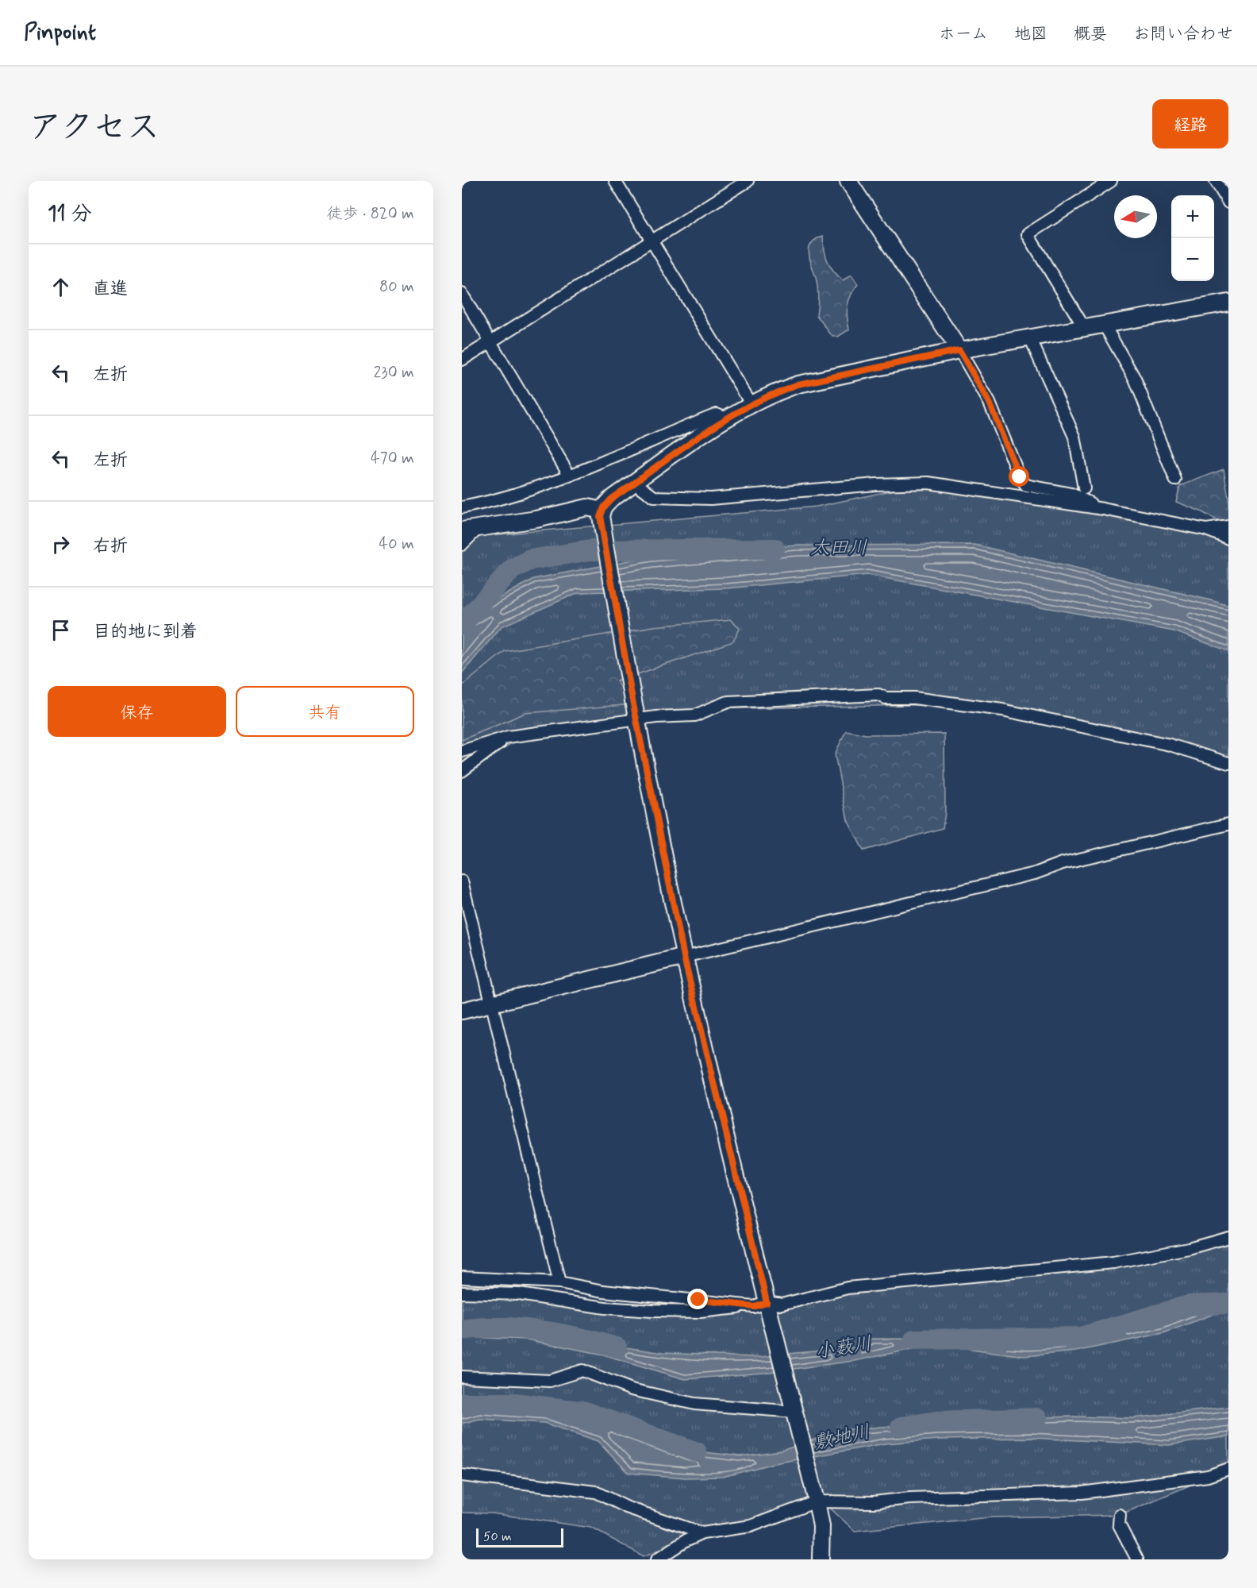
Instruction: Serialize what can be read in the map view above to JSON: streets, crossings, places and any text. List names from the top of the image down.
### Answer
{
  "water": ["太田川", "小薮川", "敷地川"],
  "scale_bar": "50 m",
  "north": "left",
  "page": {
    "header": "Pinpoint",
    "nav": [
      "ホーム",
      "地図",
      "概要",
      "お問い合わせ"
    ],
    "title": "アクセス",
    "buttons": [
      "経路",
      ["保存", "共有"]
    ],
    "heading": ["11 分", "徒歩 · 820 m"],
    "map_buttons": ["+", "−"],
    "list": [
      ["直進", "80 m"],
      ["左折", "230 m"],
      ["左折", "470 m"],
      ["右折", "40 m"],
      "目的地に到着"
    ],
    "scale": "50 m"
  }
}
